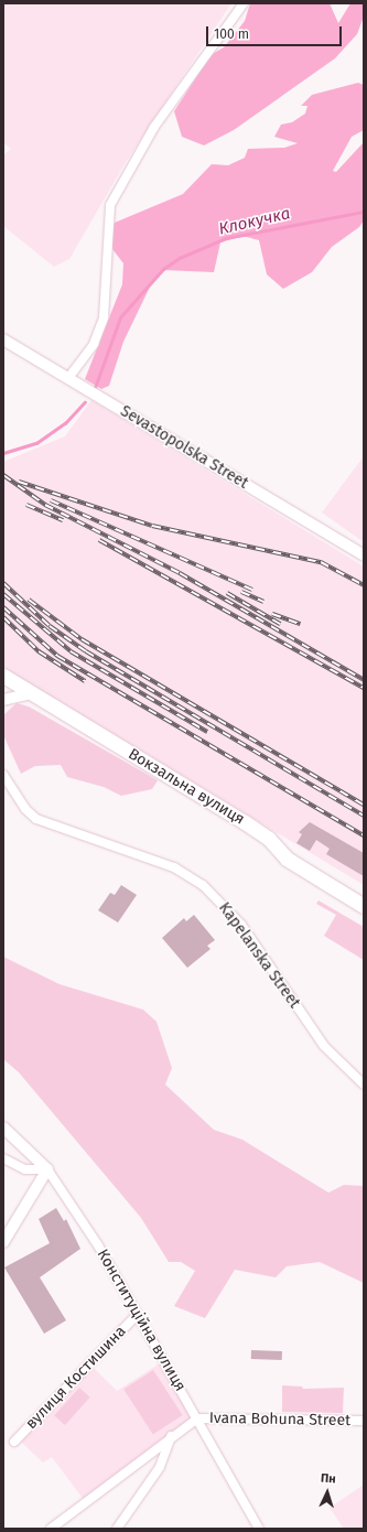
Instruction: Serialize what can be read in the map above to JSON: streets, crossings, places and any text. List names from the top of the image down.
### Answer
{
  "streets": {
    "main road": ["Вокзальна вулиця"],
    "street": [
      "Sevastopolska Street",
      "Kapelanska Street",
      "Конституційна вулиця",
      "вулиця Костишина",
      "Ivana Bohuna Street"
    ]
  },
  "crossings": [
    ["Конституційна вулиця", "вулиця Костишина"],
    ["Конституційна вулиця", "Ivana Bohuna Street"]
  ],
  "water": ["Клокучка"],
  "scale_bar": "100 m",
  "north": "top"
}
